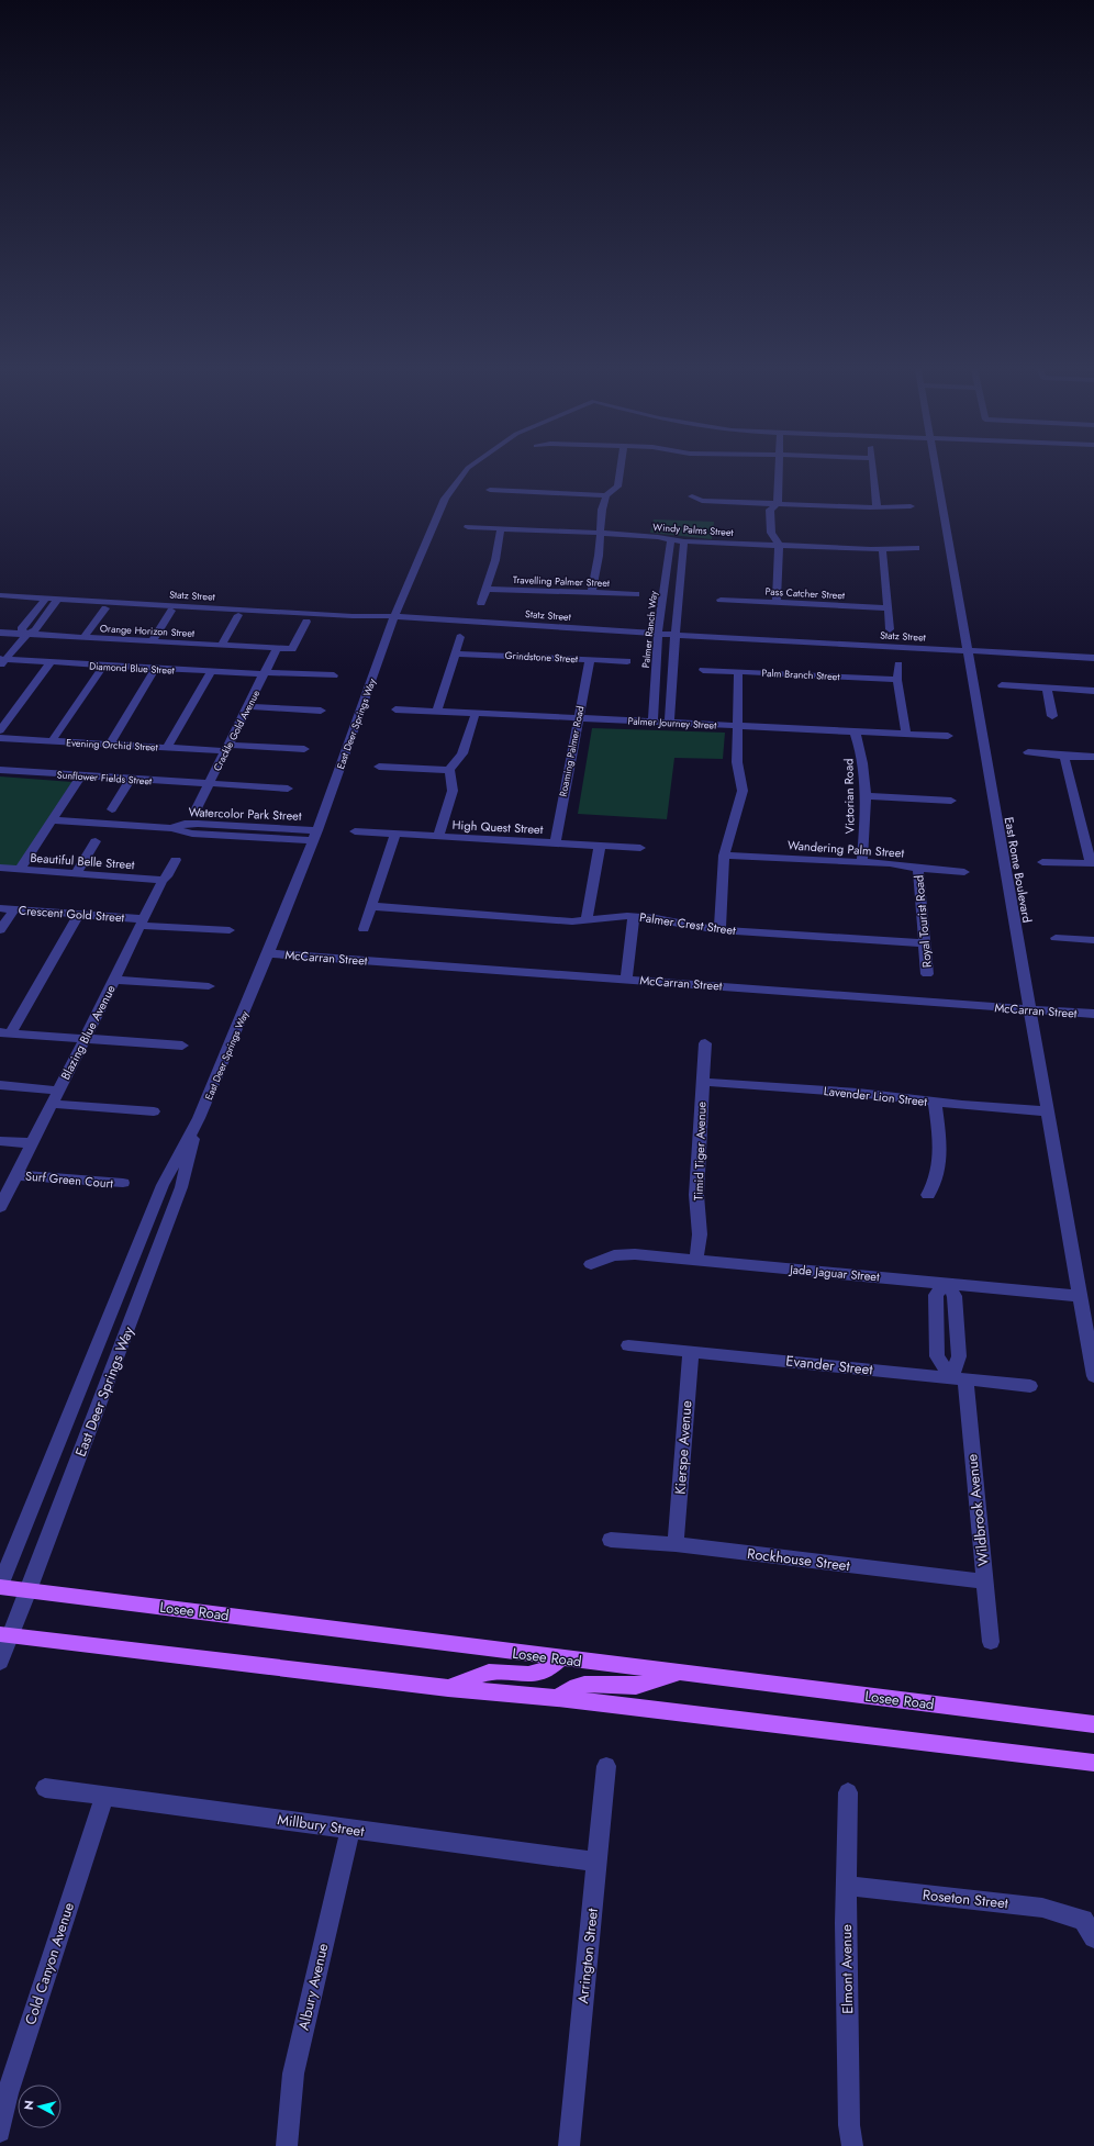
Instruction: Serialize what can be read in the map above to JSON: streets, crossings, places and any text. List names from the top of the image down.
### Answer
{
  "streets": {
    "main road": ["Losee Road"],
    "street": [
      "Windy Palms Street",
      "Travelling Palmer Street",
      "Pass Catcher Street",
      "Statz Street",
      "Palmer Ranch Way",
      "Orange Horizon Street",
      "Grindstone Street",
      "Diamond Blue Street",
      "Palm Branch Street",
      "Palmer Journey Street",
      "East Deer Springs Way",
      "Crackle Gold Avenue",
      "Evening Orchid Street",
      "Roaming Palmer Road",
      "Sunflower Fields Street",
      "Victorian Road",
      "Watercolor Park Street",
      "High Quest Street",
      "Wandering Palm Street",
      "Beautiful Belle Street",
      "East Rome Boulevard",
      "Crescent Gold Street",
      "Royal Tourist Road",
      "Palmer Crest Street",
      "McCarran Street",
      "Blazing Blue Avenue",
      "Lavender Lion Street",
      "Timid Tiger Avenue",
      "Surf Green Court",
      "Jade Jaguar Street",
      "Evander Street",
      "Kierspe Avenue",
      "Wildbrook Avenue",
      "Rockhouse Street",
      "Millbury Street",
      "Roseton Street",
      "Arrington Street",
      "Cold Canyon Avenue",
      "Elmont Avenue",
      "Albury Avenue"
    ]
  },
  "crossings": [
    ["Windy Palms Street", "Palmer Ranch Way"],
    ["Statz Street", "Palmer Ranch Way"],
    ["Statz Street", "East Deer Springs Way"],
    ["Statz Street", "East Rome Boulevard"],
    ["Palmer Ranch Way", "Palmer Journey Street"],
    ["Orange Horizon Street", "Crackle Gold Avenue"],
    ["Grindstone Street", "Roaming Palmer Road"],
    ["Diamond Blue Street", "Crackle Gold Avenue"],
    ["Palmer Journey Street", "Roaming Palmer Road"],
    ["Palmer Journey Street", "Victorian Road"],
    ["East Deer Springs Way", "Watercolor Park Street"],
    ["East Deer Springs Way", "McCarran Street"],
    ["East Deer Springs Way", "Losee Road"],
    ["Crackle Gold Avenue", "Evening Orchid Street"],
    ["Crackle Gold Avenue", "Sunflower Fields Street"],
    ["Roaming Palmer Road", "High Quest Street"],
    ["Victorian Road", "Wandering Palm Street"],
    ["Wandering Palm Street", "Royal Tourist Road"],
    ["Beautiful Belle Street", "Blazing Blue Avenue"],
    ["East Rome Boulevard", "McCarran Street"],
    ["East Rome Boulevard", "Lavender Lion Street"],
    ["East Rome Boulevard", "Jade Jaguar Street"],
    ["Crescent Gold Street", "Blazing Blue Avenue"],
    ["Royal Tourist Road", "Palmer Crest Street"],
    ["Blazing Blue Avenue", "Surf Green Court"],
    ["Lavender Lion Street", "Timid Tiger Avenue"],
    ["Timid Tiger Avenue", "Jade Jaguar Street"],
    ["Jade Jaguar Street", "Wildbrook Avenue"],
    ["Evander Street", "Kierspe Avenue"],
    ["Evander Street", "Wildbrook Avenue"],
    ["Kierspe Avenue", "Rockhouse Street"],
    ["Wildbrook Avenue", "Rockhouse Street"],
    ["Millbury Street", "Arrington Street"],
    ["Millbury Street", "Cold Canyon Avenue"],
    ["Millbury Street", "Albury Avenue"],
    ["Roseton Street", "Elmont Avenue"]
  ],
  "north": "left"
}
